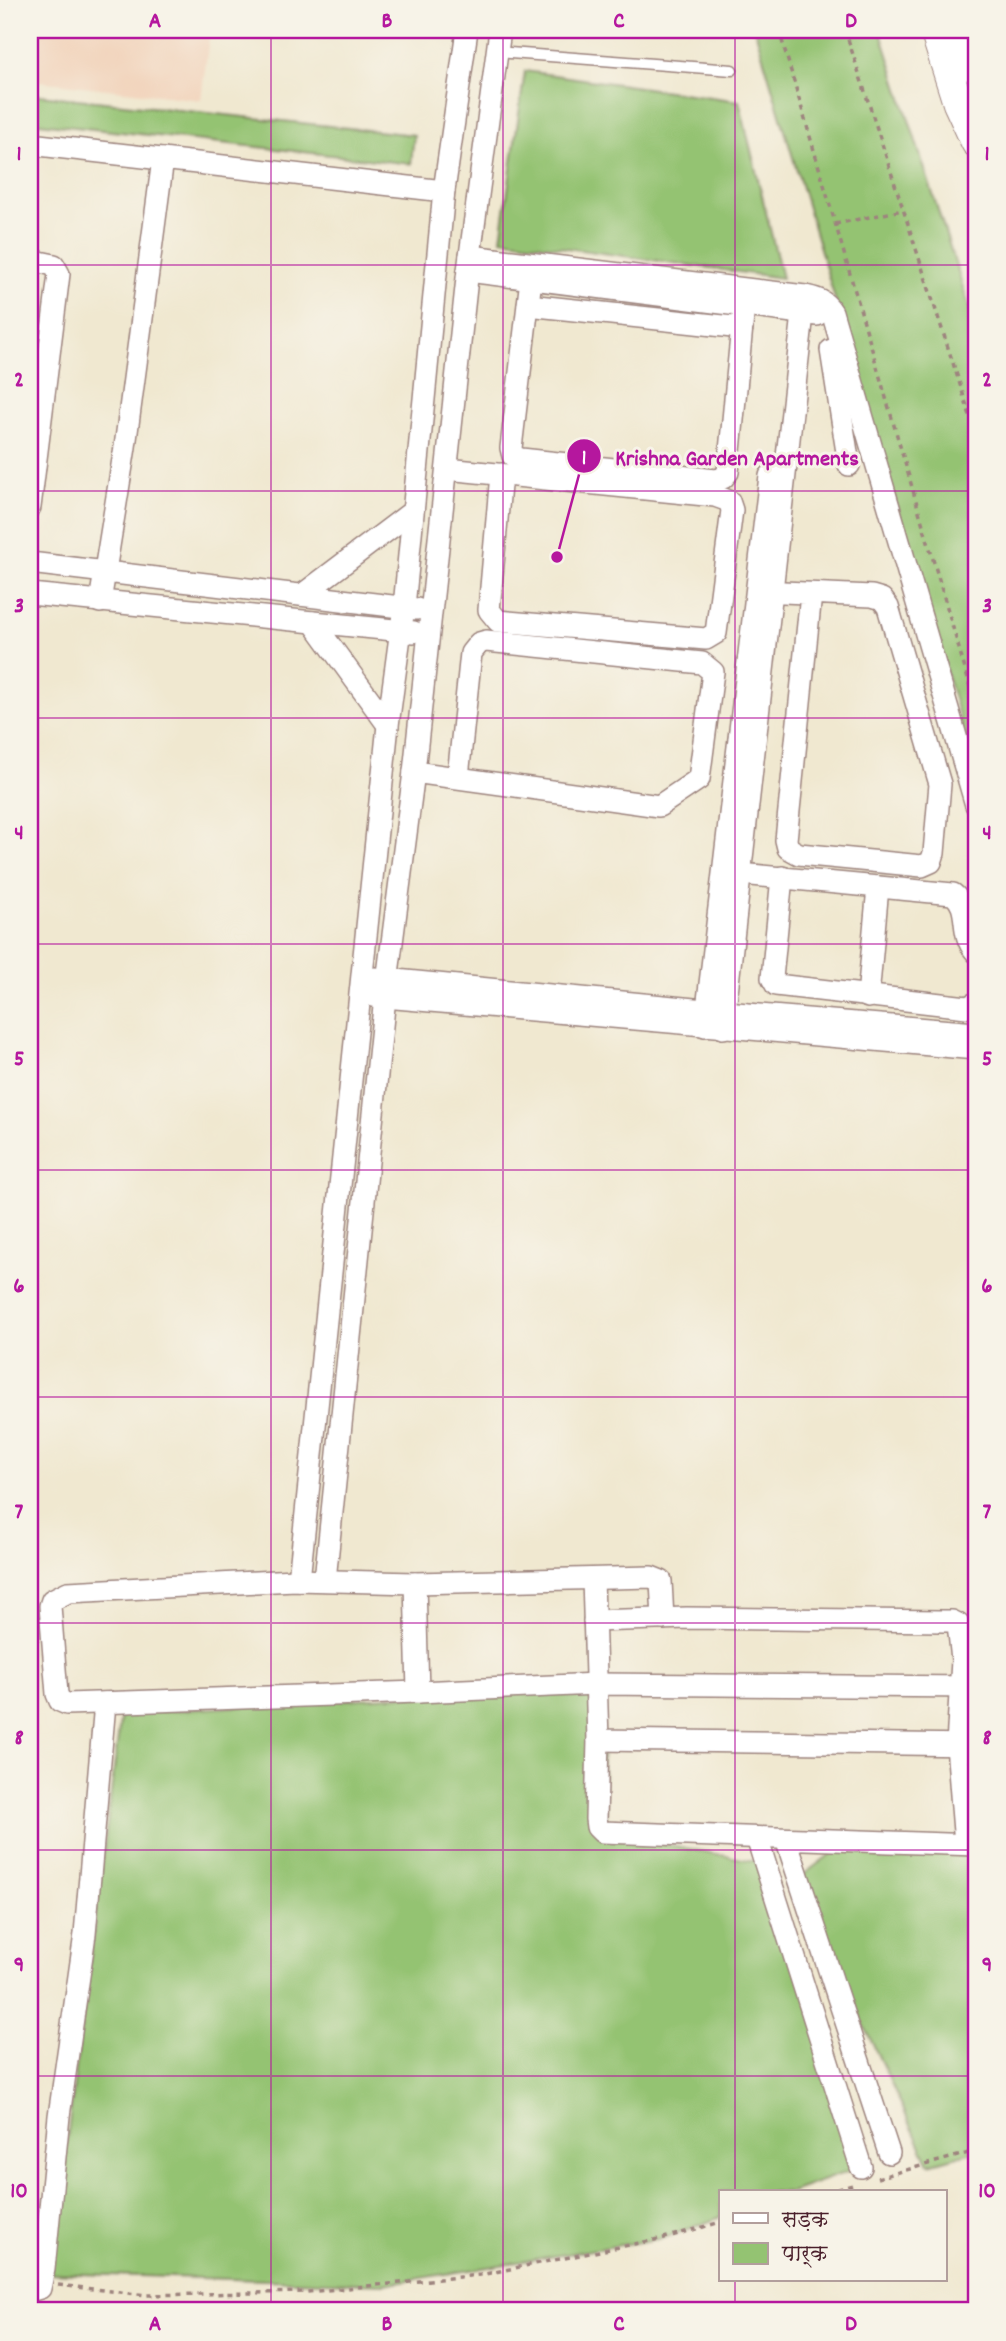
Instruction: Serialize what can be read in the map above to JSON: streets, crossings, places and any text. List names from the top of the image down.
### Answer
{
  "places": ["Krishna Garden Apartments"],
  "legend": ["सड़क", "पार्क"],
  "grid": {
    "columns": [
      "A",
      "B",
      "C",
      "D"
    ],
    "rows": [
      "1",
      "2",
      "3",
      "4",
      "5",
      "6",
      "7",
      "8",
      "9",
      "10"
    ]
  }
}
